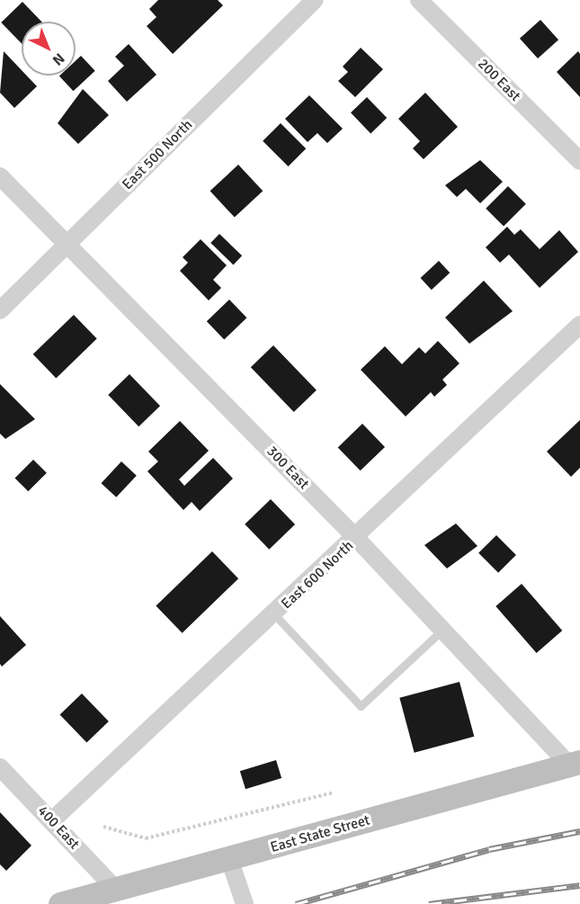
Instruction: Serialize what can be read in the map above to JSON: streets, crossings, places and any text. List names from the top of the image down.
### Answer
{
  "streets": {
    "main road": ["East State Street"],
    "street": [
      "200 East",
      "East 500 North",
      "300 East",
      "East 600 North",
      "400 East"
    ]
  },
  "crossings": [
    ["East 500 North", "300 East"],
    ["300 East", "East 600 North"],
    ["300 East", "East State Street"],
    ["East 600 North", "400 East"],
    ["400 East", "East State Street"]
  ],
  "north": "bottom right"
}
